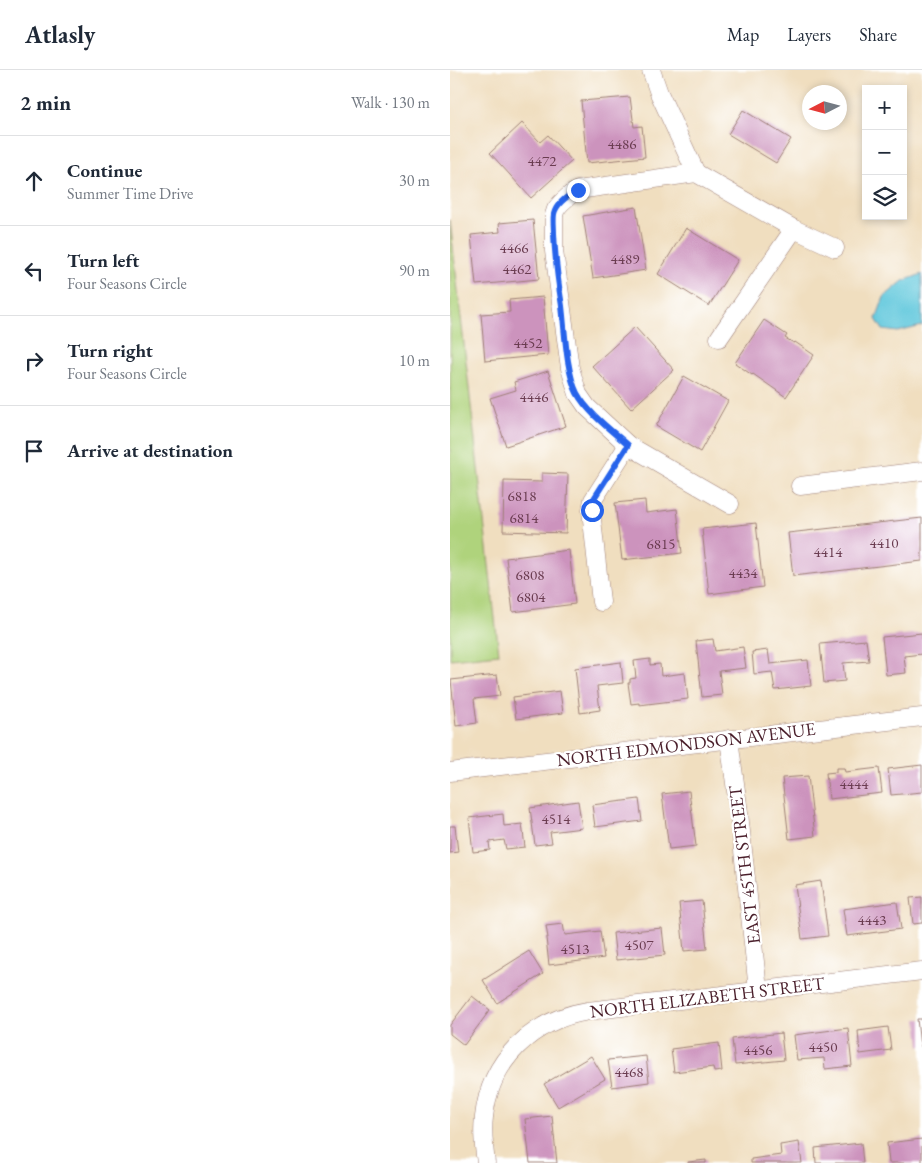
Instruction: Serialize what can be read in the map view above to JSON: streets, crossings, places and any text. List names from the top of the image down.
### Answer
{
  "streets": {
    "street": ["NORTH EDMONDSON AVENUE", "EAST 45TH STREET", "NORTH ELIZABETH STREET"]
  },
  "crossings": [
    ["NORTH EDMONDSON AVENUE", "EAST 45TH STREET"],
    ["EAST 45TH STREET", "NORTH ELIZABETH STREET"]
  ],
  "house_numbers": [
    "4486",
    "4472",
    "4466",
    "4489",
    "4462",
    "4452",
    "4446",
    "6818",
    "6814",
    "4410",
    "6815",
    "4414",
    "4434",
    "6808",
    "6804",
    "4444",
    "4514",
    "4443",
    "4507",
    "4513",
    "4450",
    "4456",
    "4468"
  ],
  "north": "left",
  "page": {
    "header": "Atlasly",
    "nav": ["Map", "Layers", "Share"],
    "heading": ["2 min", "Walk · 130 m"],
    "map_buttons": ["+", "−"],
    "list": [
      ["Continue", "Summer Time Drive", "30 m"],
      ["Turn left", "Four Seasons Circle", "90 m"],
      ["Turn right", "Four Seasons Circle", "10 m"],
      "Arrive at destination"
    ]
  }
}
